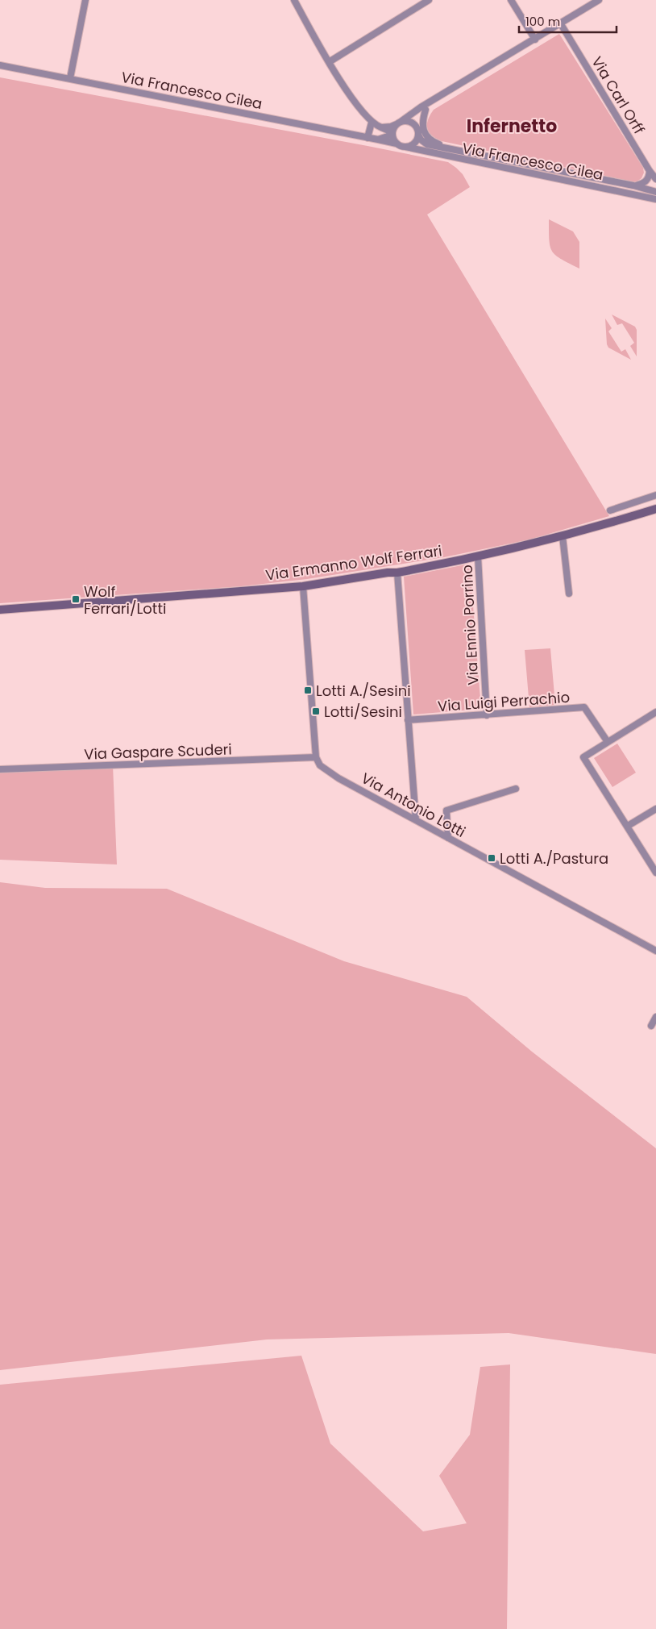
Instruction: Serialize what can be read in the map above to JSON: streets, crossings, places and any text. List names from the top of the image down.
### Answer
{
  "streets": {
    "street": [
      "Via Francesco Cilea",
      "Via Carl Orff",
      "Via Ermanno Wolf Ferrari",
      "Via Ennio Porrino",
      "Via Luigi Perrachio",
      "Via Gaspare Scuderi",
      "Via Antonio Lotti"
    ]
  },
  "crossings": [
    ["Via Ermanno Wolf Ferrari", "Via Ennio Porrino"],
    ["Via Ennio Porrino", "Via Luigi Perrachio"],
    ["Via Gaspare Scuderi", "Via Antonio Lotti"]
  ],
  "districts": ["Infernetto"],
  "places": {
    "transit": [
      "Wolf Ferrari/Lotti",
      "Lotti A./Sesini",
      "Lotti/Sesini",
      "Lotti A./Pastura"
    ]
  },
  "scale_bar": "100 m"
}
